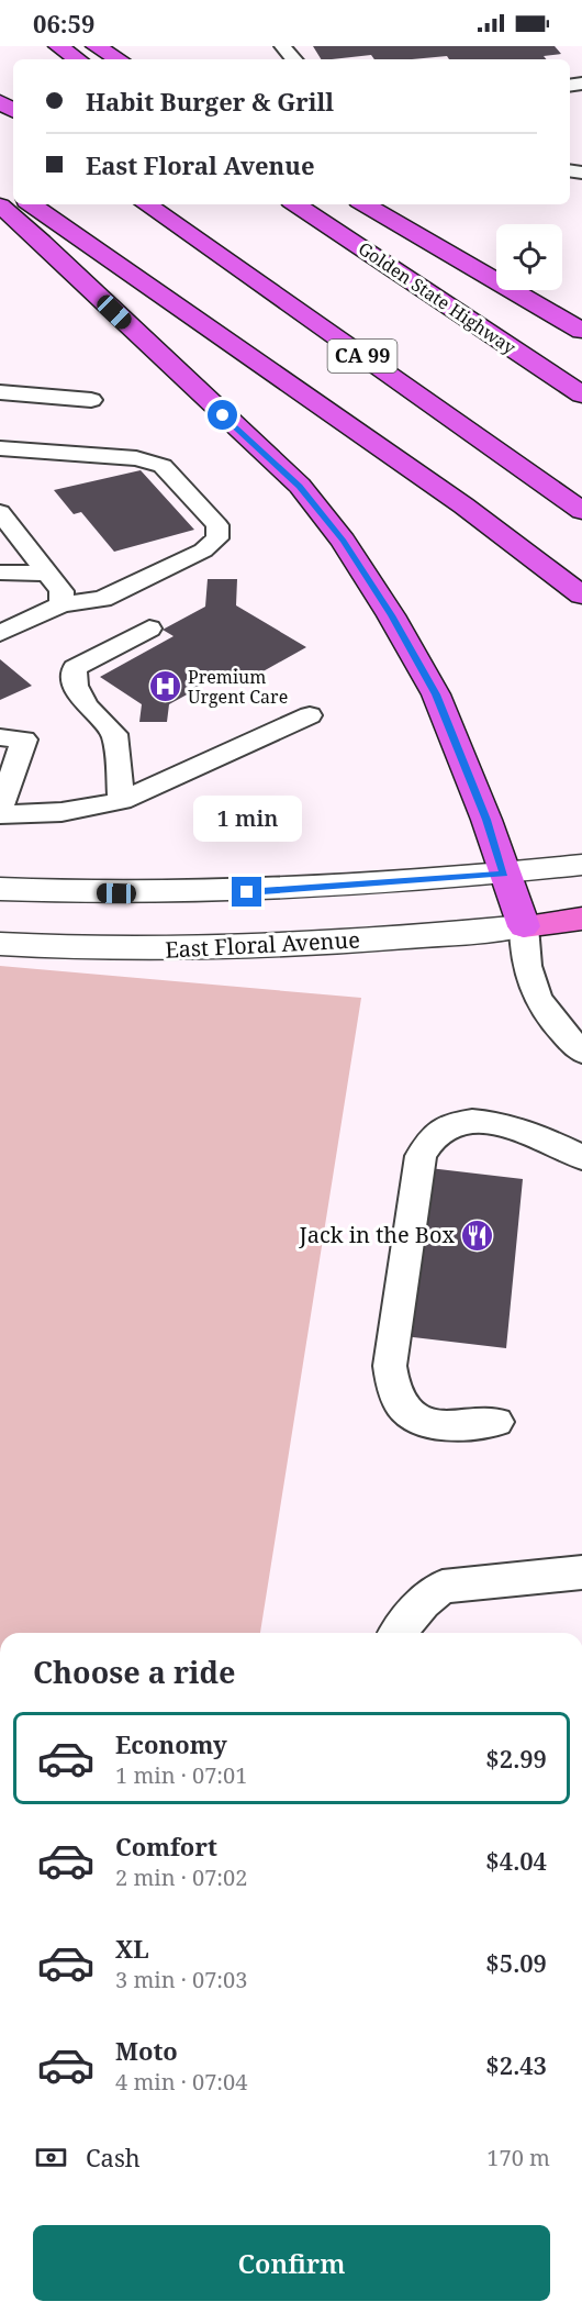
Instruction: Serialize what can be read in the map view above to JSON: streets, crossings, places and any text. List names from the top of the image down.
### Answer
{
  "streets": {
    "highway": ["Golden State Highway", "CA 99"],
    "street": ["East Floral Avenue"]
  },
  "places": {
    "hospital": ["Premium Urgent Care"],
    "restaurant": ["Jack in the Box"]
  },
  "page": {
    "status": "06:59",
    "banner": ["Habit Burger & Grill", "East Floral Avenue"],
    "bubble": "1 min",
    "heading": "Choose a ride",
    "list": [
      {
        "name": "Economy",
        "note": "1 min · 07:01",
        "value": "$2.99"
      },
      {
        "name": "Comfort",
        "note": "2 min · 07:02",
        "value": "$4.04"
      },
      {
        "name": "XL",
        "note": "3 min · 07:03",
        "value": "$5.09"
      },
      {
        "name": "Moto",
        "note": "4 min · 07:04",
        "value": "$2.43"
      }
    ],
    "pay": ["Cash", "170 m"],
    "buttons": "Confirm"
  }
}
